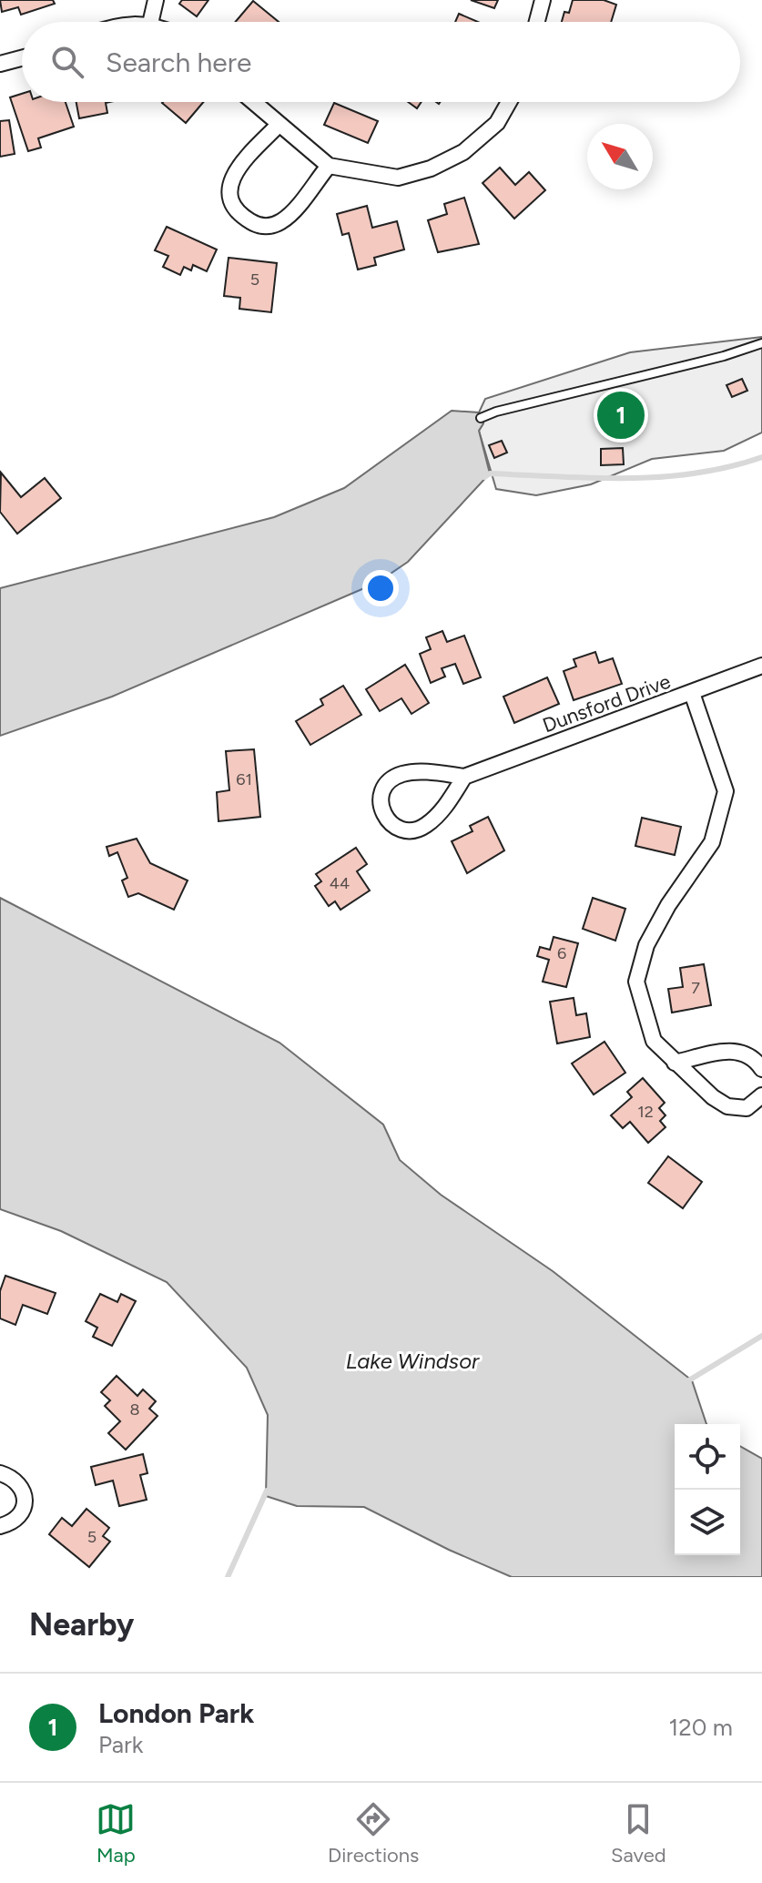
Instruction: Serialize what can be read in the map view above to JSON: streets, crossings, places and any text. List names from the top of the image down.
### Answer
{
  "streets": {
    "street": ["Dunsford Drive"]
  },
  "water": ["Lake Windsor"],
  "house_numbers": [
    "5",
    "61",
    "44",
    "6",
    "7",
    "12",
    "8",
    "5"
  ],
  "north": "top left",
  "page": {
    "search": "Search here",
    "pins": "1",
    "heading": "Nearby",
    "list": [
      {
        "mark": "1",
        "name": "London Park",
        "note": "Park",
        "value": "120 m"
      }
    ],
    "nav": ["Map", "Directions", "Saved"]
  }
}
